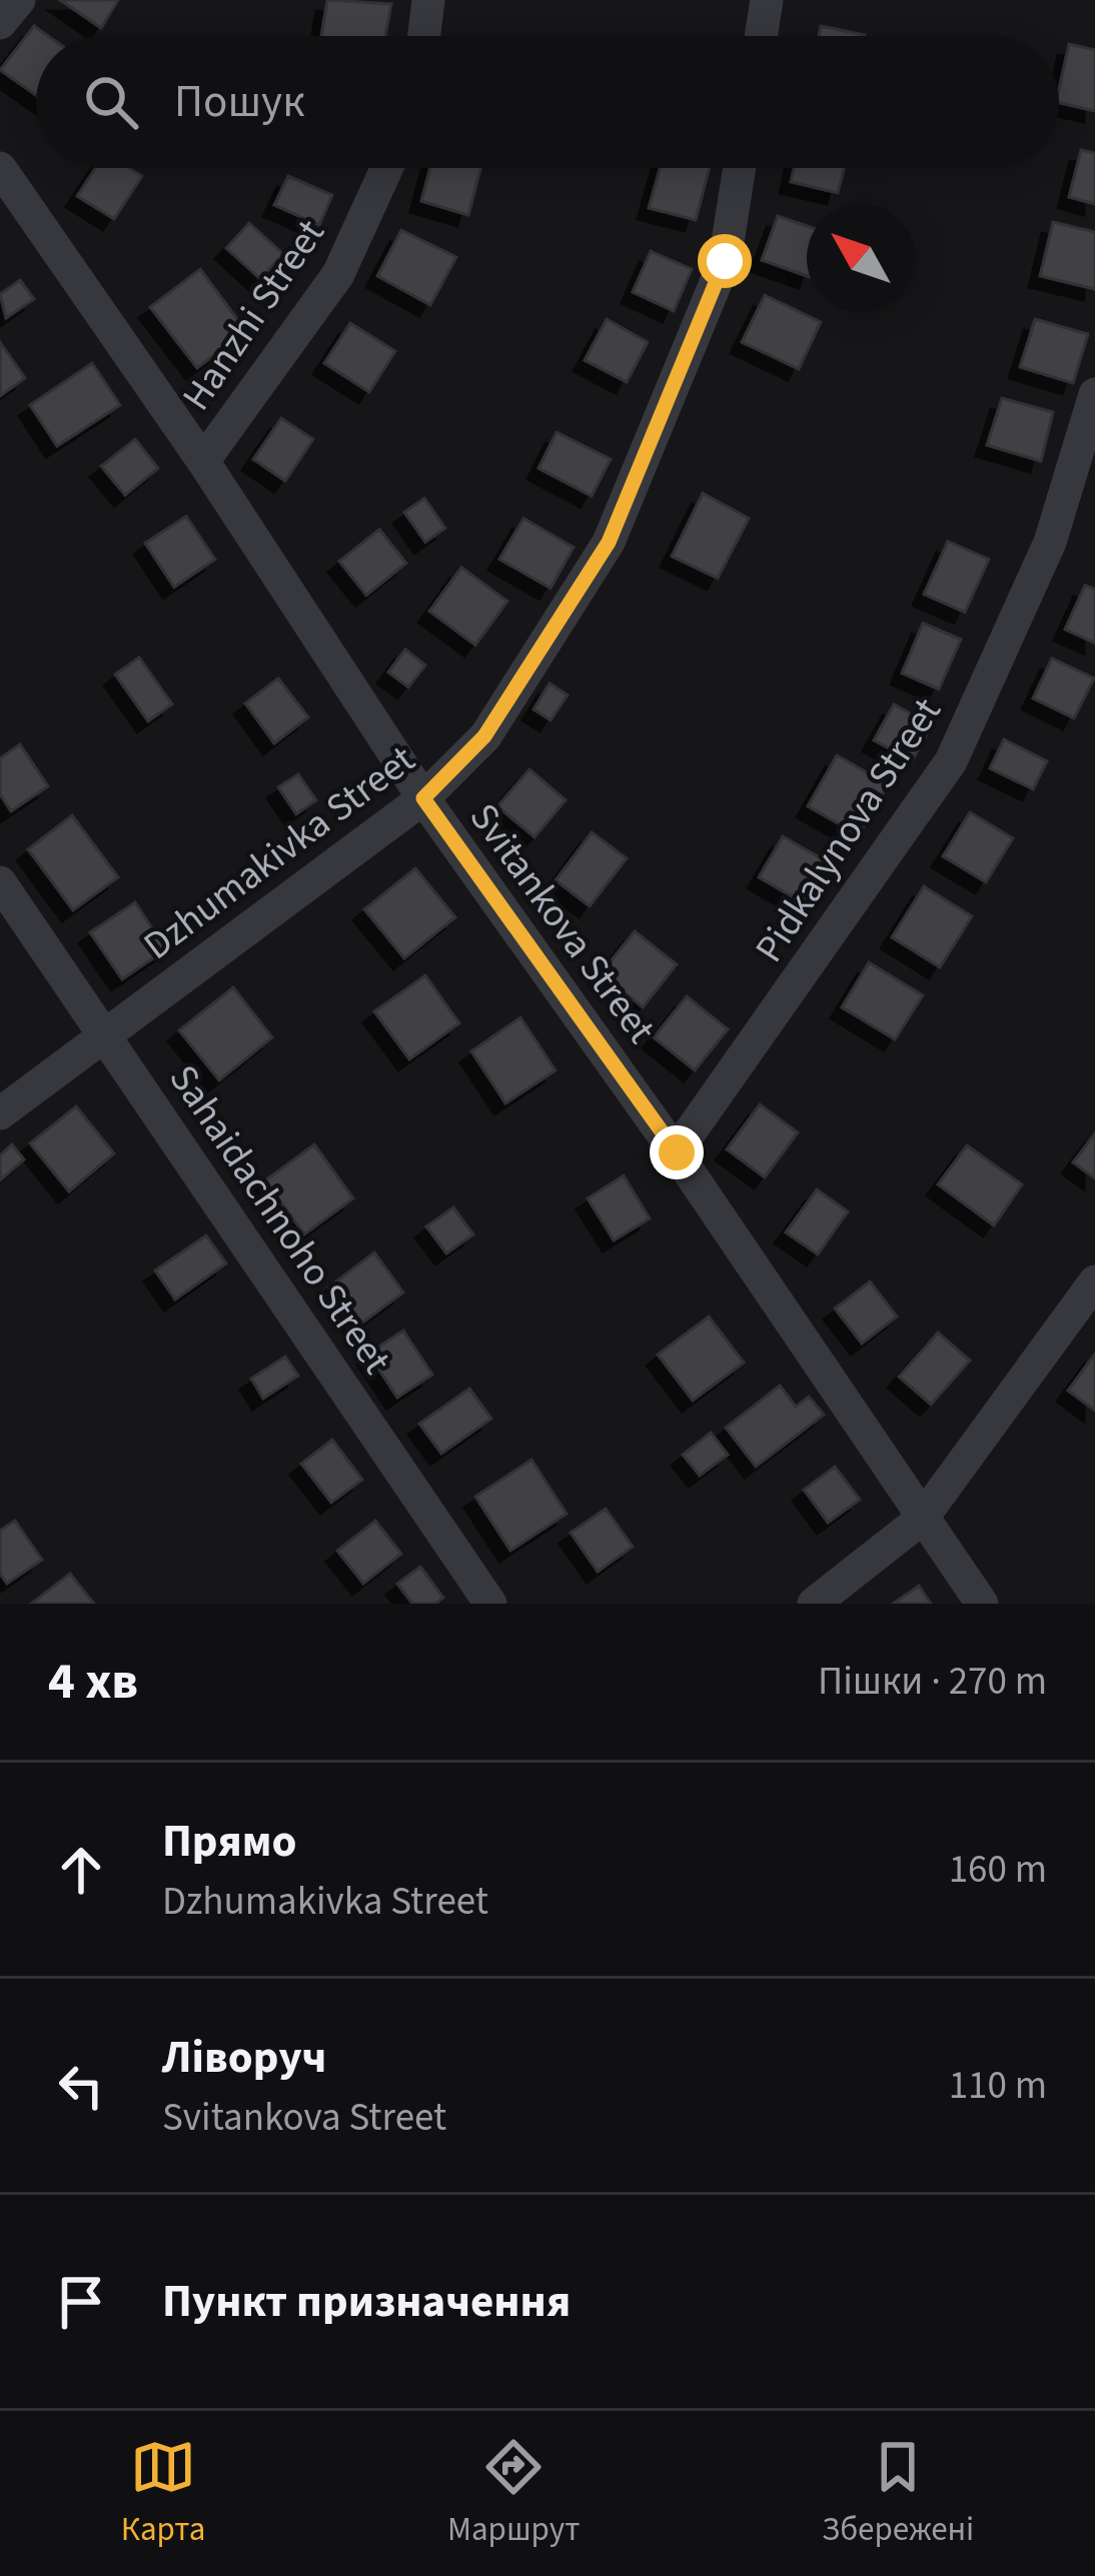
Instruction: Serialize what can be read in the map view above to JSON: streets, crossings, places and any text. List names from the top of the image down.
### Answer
{
  "streets": {
    "street": [
      "Hanzhi Street",
      "Pidkalynova Street",
      "Dzhumakivka Street",
      "Svitankova Street",
      "Sahaidachnoho Street"
    ]
  },
  "crossings": [
    ["Hanzhi Street", "Svitankova Street"],
    ["Pidkalynova Street", "Svitankova Street"],
    ["Dzhumakivka Street", "Svitankova Street"],
    ["Dzhumakivka Street", "Sahaidachnoho Street"]
  ],
  "north": "top left",
  "page": {
    "search": "Пошук",
    "heading": ["4 хв", "Пішки · 270 m"],
    "list": [
      ["Прямо", "Dzhumakivka Street", "160 m"],
      ["Ліворуч", "Svitankova Street", "110 m"],
      "Пункт призначення"
    ],
    "nav": ["Карта", "Маршрут", "Збережені"]
  }
}
